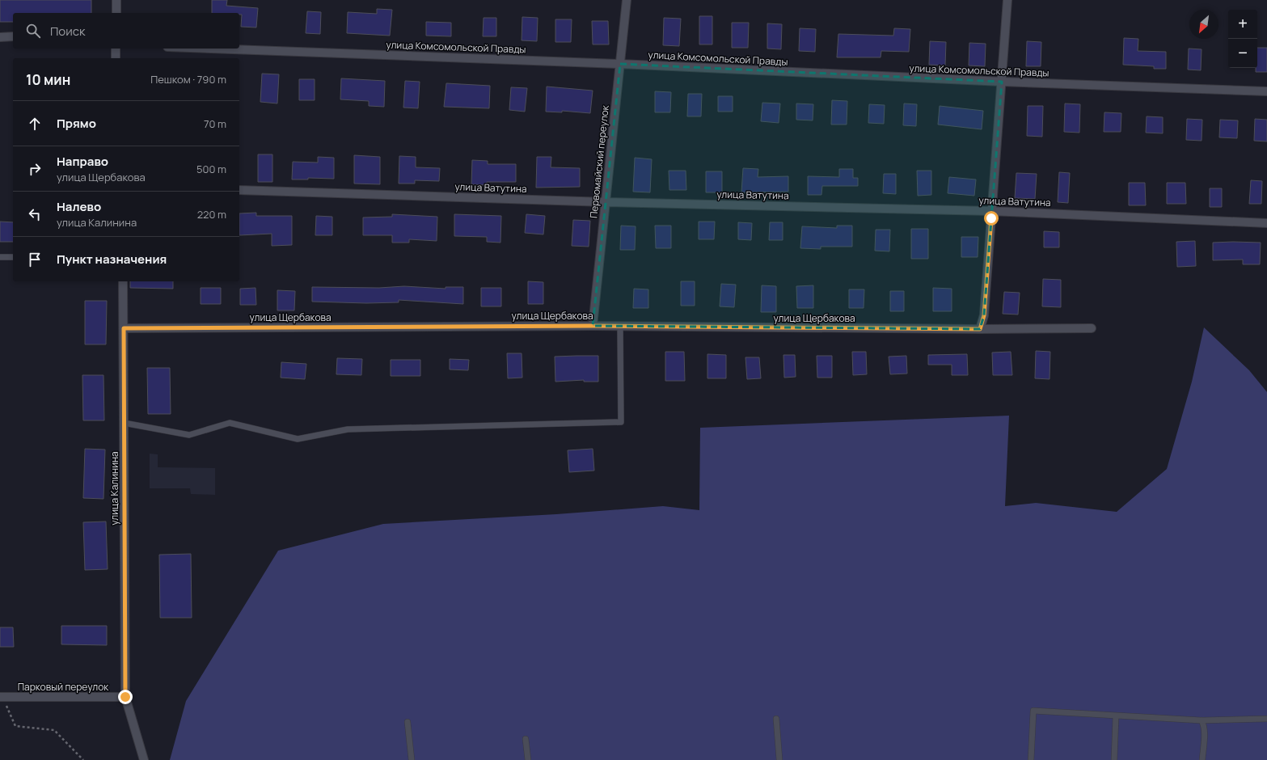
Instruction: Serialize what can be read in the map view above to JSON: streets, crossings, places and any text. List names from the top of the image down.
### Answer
{
  "streets": {
    "street": [
      "улица Комсомольской Правды",
      "Первомайский переулок",
      "улица Ватутина",
      "улица Щербакова",
      "улица Калинина",
      "Парковый переулок"
    ]
  },
  "crossings": [
    ["улица Комсомольской Правды", "Первомайский переулок"],
    ["Первомайский переулок", "улица Ватутина"],
    ["Первомайский переулок", "улица Щербакова"],
    ["улица Щербакова", "улица Калинина"],
    ["улица Калинина", "Парковый переулок"]
  ],
  "north": "bottom left",
  "page": {
    "map_buttons": ["+", "−"],
    "search": "Поиск",
    "heading": ["10 мин", "Пешком · 790 m"],
    "list": [
      ["Прямо", "70 m"],
      ["Направо", "улица Щербакова", "500 m"],
      ["Налево", "улица Калинина", "220 m"],
      "Пункт назначения"
    ]
  }
}
